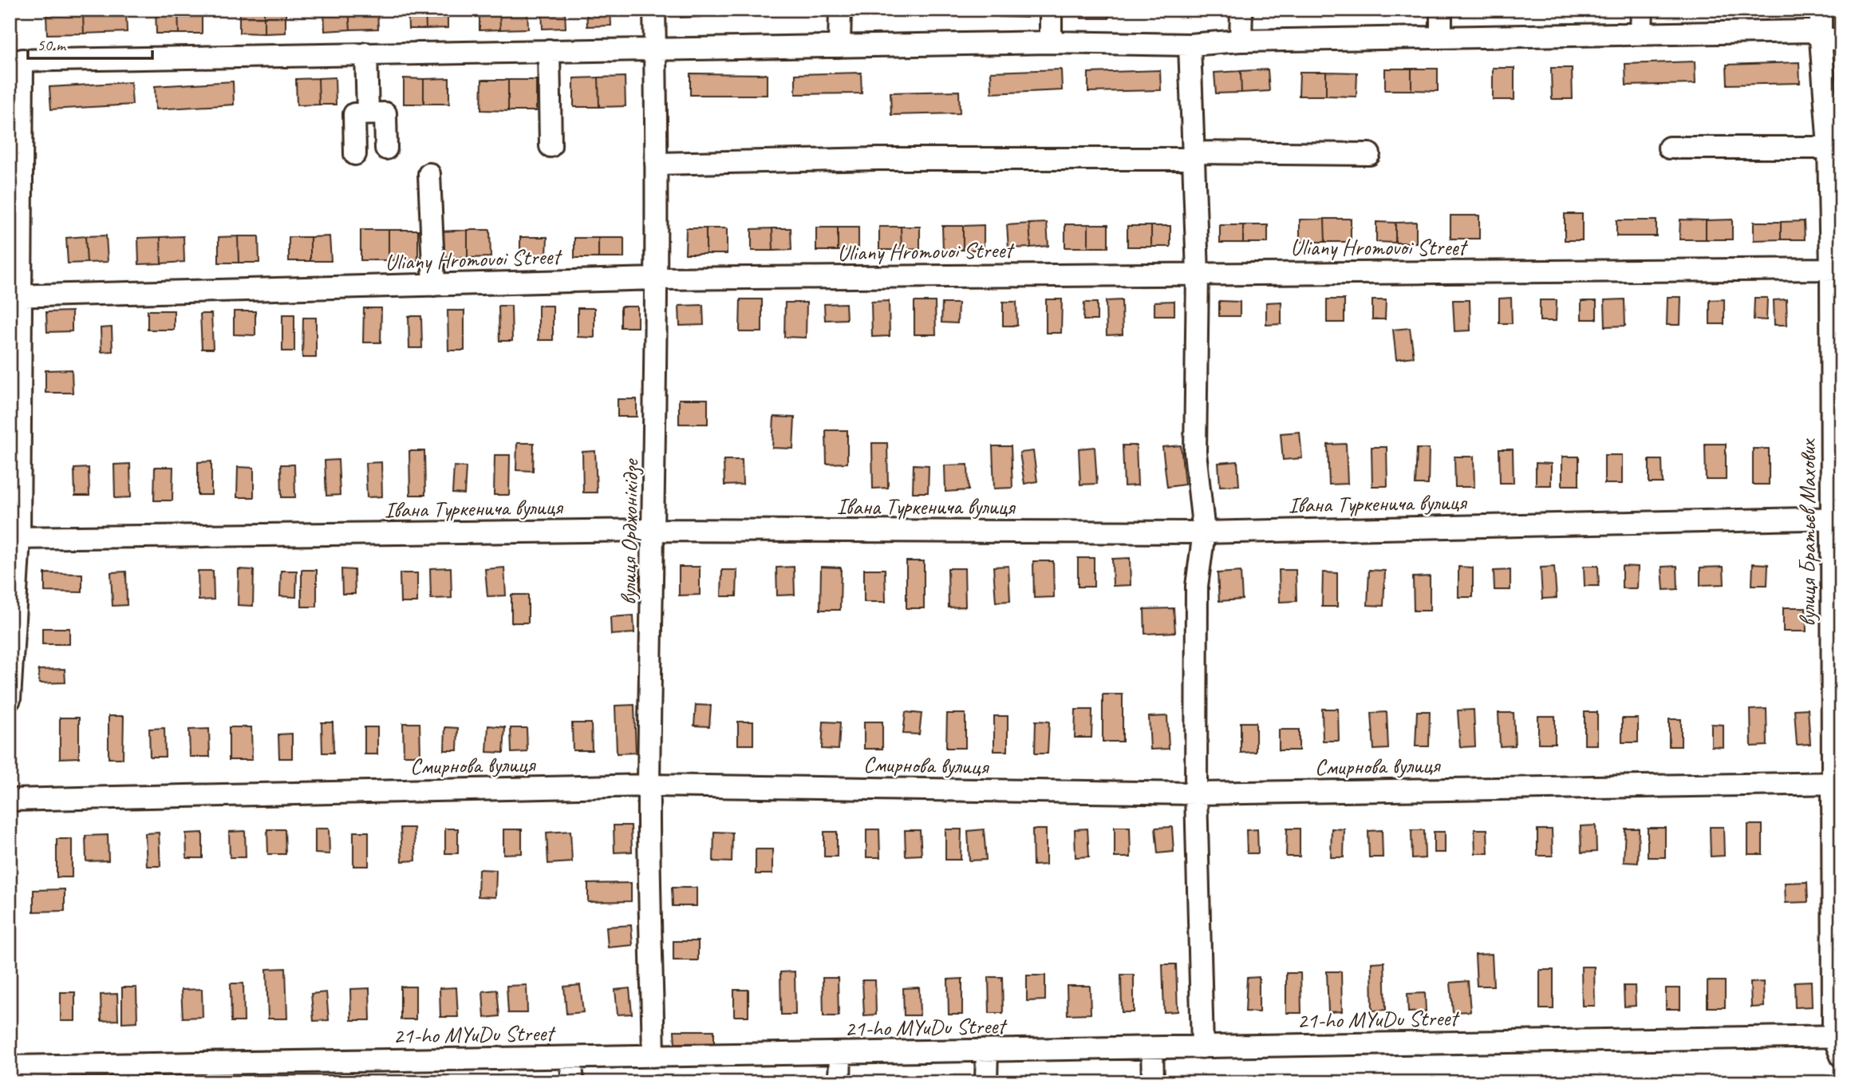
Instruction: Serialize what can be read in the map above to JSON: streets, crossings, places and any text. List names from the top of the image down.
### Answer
{
  "streets": {
    "street": [
      "Uliany Hromovoi Street",
      "Івана Туркенича вулиця",
      "вулиця Орджонікідзе",
      "вулиця Братьєв Махових",
      "Смирнова вулиця",
      "21-ho MYuDu Street"
    ]
  },
  "crossings": [
    ["Uliany Hromovoi Street", "вулиця Орджонікідзе"],
    ["Uliany Hromovoi Street", "вулиця Братьєв Махових"],
    ["Івана Туркенича вулиця", "вулиця Орджонікідзе"],
    ["Івана Туркенича вулиця", "вулиця Братьєв Махових"],
    ["вулиця Орджонікідзе", "Смирнова вулиця"],
    ["вулиця Орджонікідзе", "21-ho MYuDu Street"],
    ["вулиця Братьєв Махових", "Смирнова вулиця"],
    ["вулиця Братьєв Махових", "21-ho MYuDu Street"]
  ],
  "scale_bar": "50 m"
}
